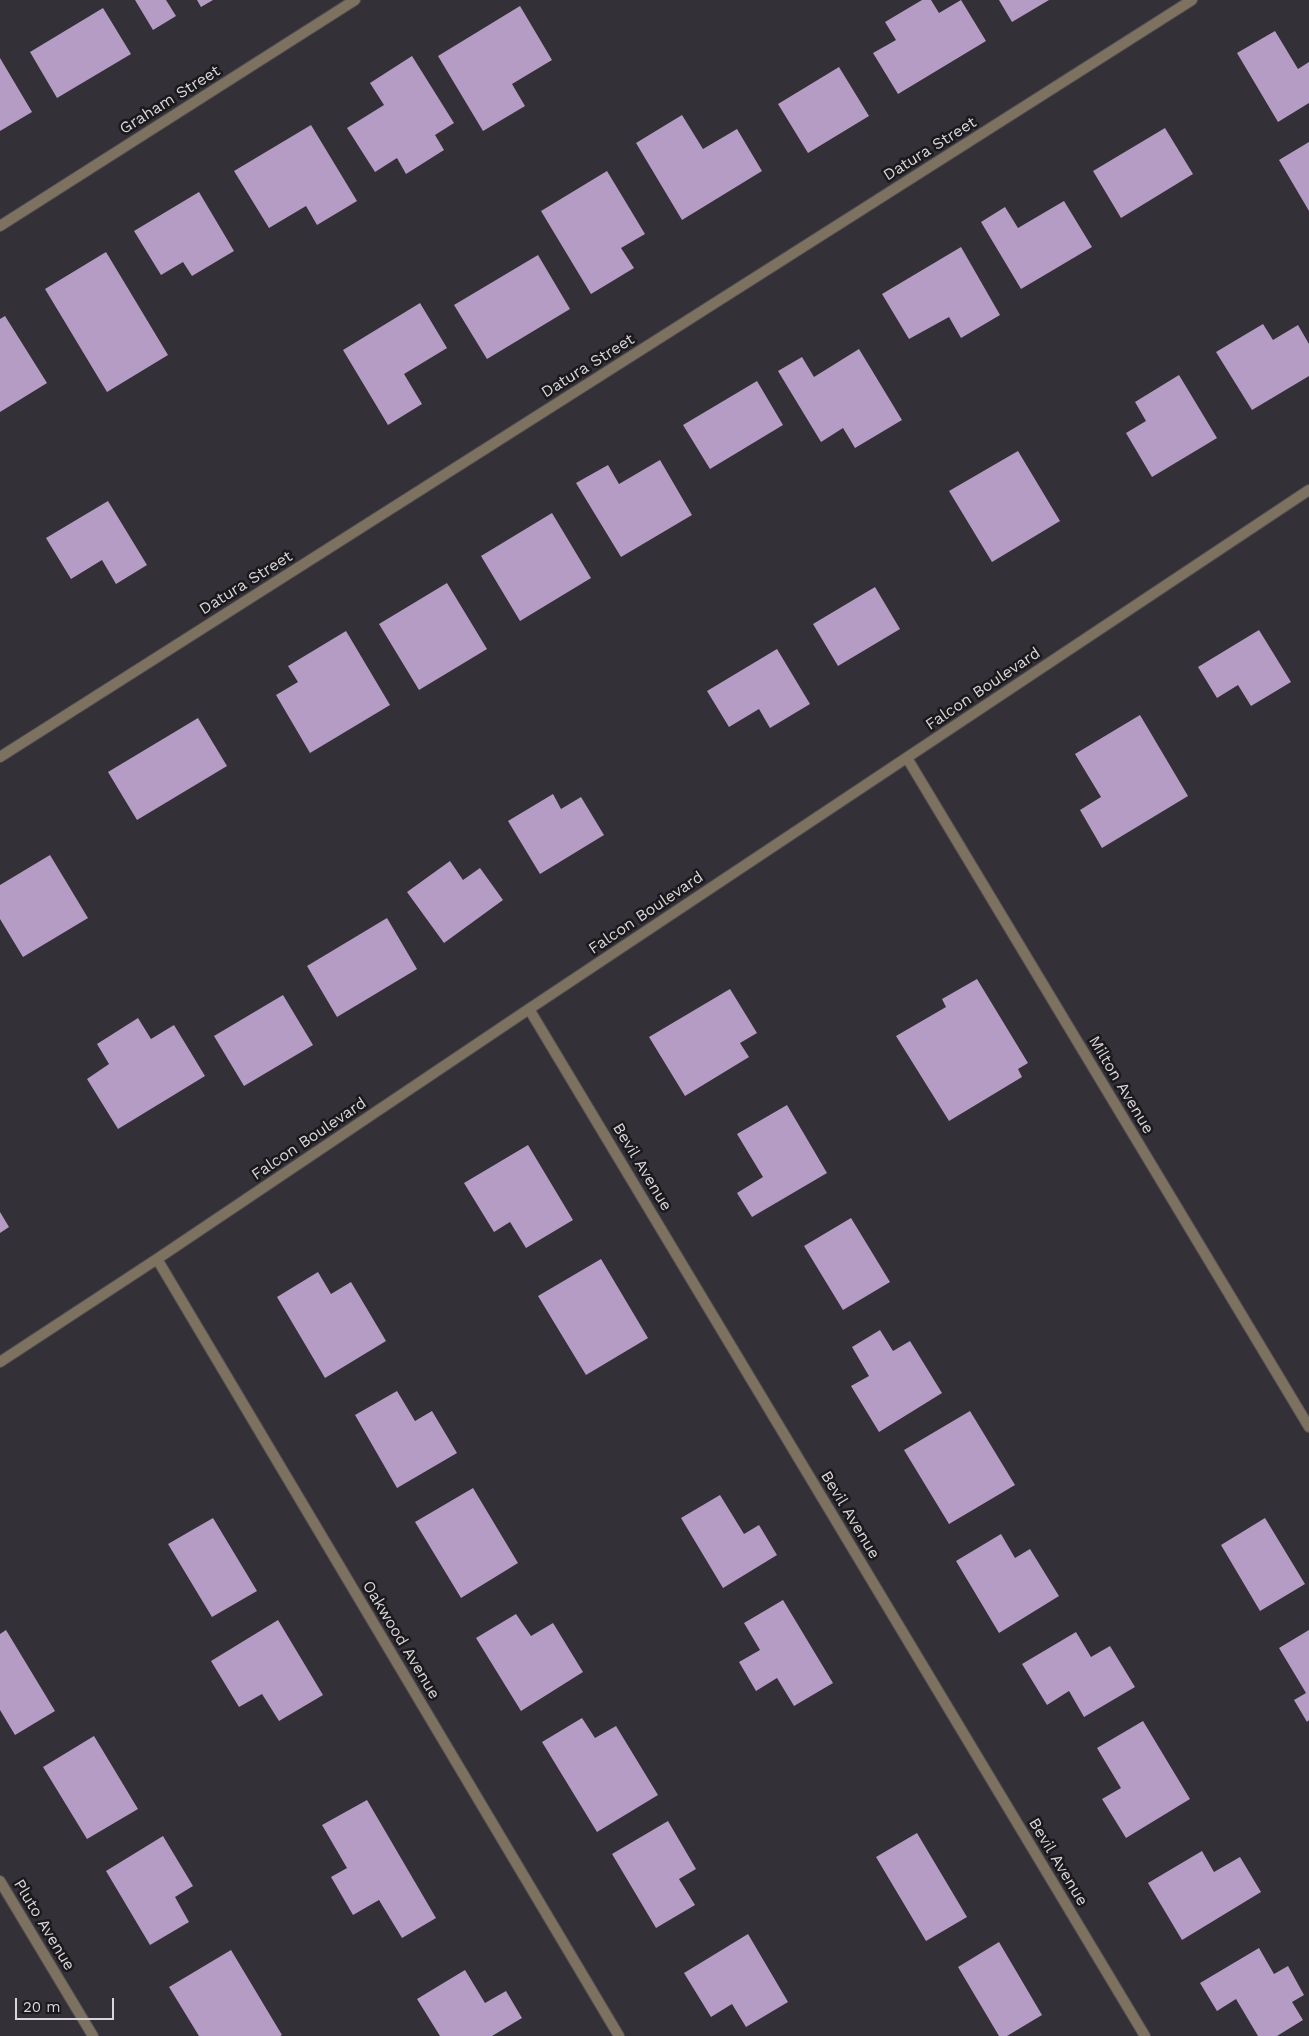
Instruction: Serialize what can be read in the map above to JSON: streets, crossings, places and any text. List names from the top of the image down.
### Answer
{
  "streets": {
    "street": [
      "Graham Street",
      "Datura Street",
      "Falcon Boulevard",
      "Milton Avenue",
      "Bevil Avenue",
      "Oakwood Avenue",
      "Pluto Avenue"
    ]
  },
  "crossings": [
    ["Falcon Boulevard", "Milton Avenue"],
    ["Falcon Boulevard", "Bevil Avenue"],
    ["Falcon Boulevard", "Oakwood Avenue"]
  ],
  "scale_bar": "20 m"
}
